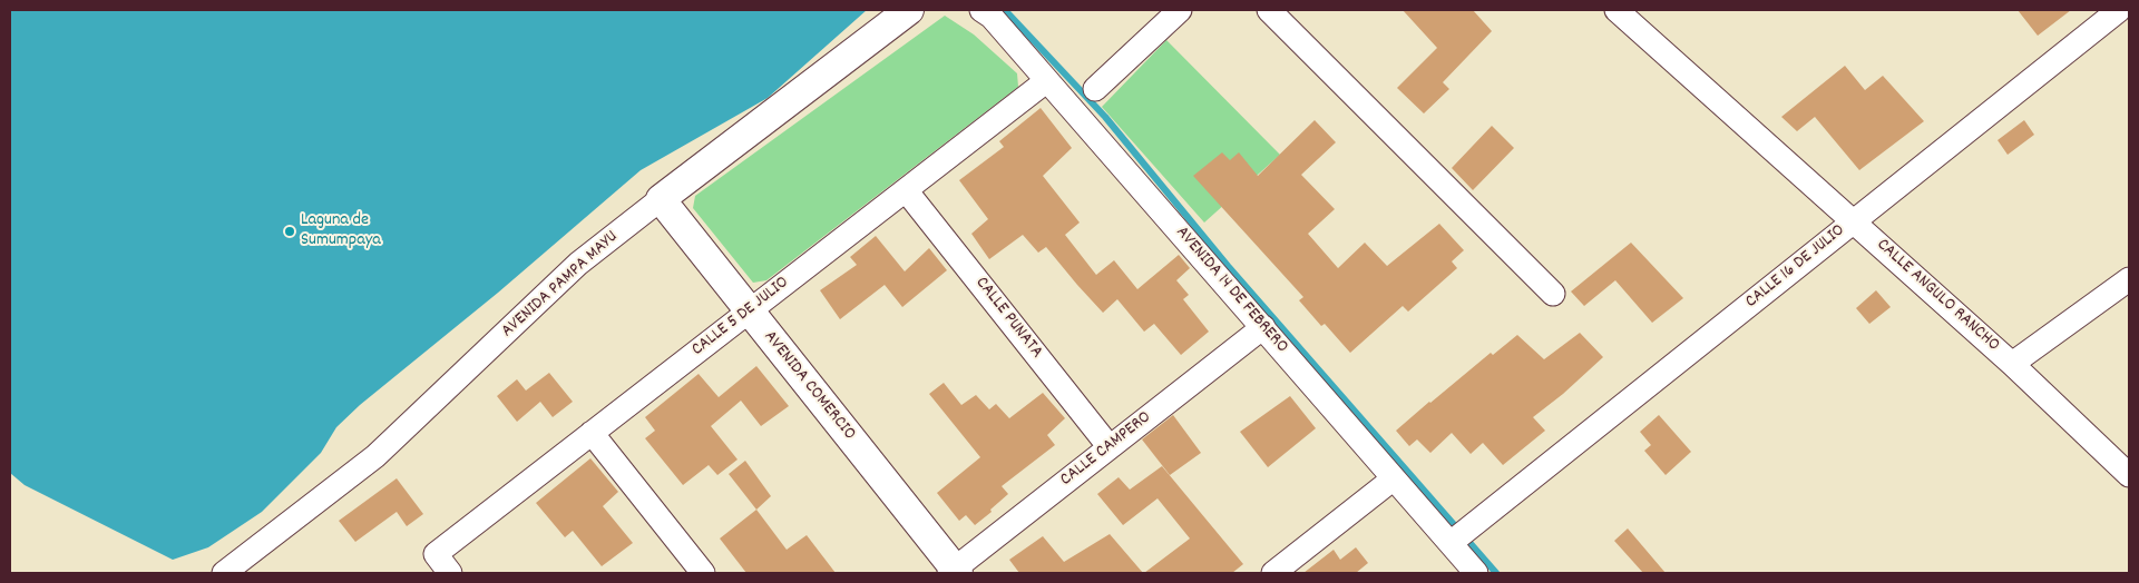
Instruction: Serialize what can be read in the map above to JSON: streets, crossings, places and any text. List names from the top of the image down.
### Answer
{
  "streets": {
    "street": [
      "CALLE 16 DE JULIO",
      "AVENIDA PAMPA MAYU",
      "AVENIDA 14 DE FEBRERO",
      "CALLE ANGULO RANCHO",
      "CALLE 5 DE JULIO",
      "CALLE PUNATA",
      "AVENIDA COMERCIO",
      "CALLE CAMPERO"
    ]
  },
  "crossings": [
    ["CALLE 16 DE JULIO", "AVENIDA 14 DE FEBRERO"],
    ["CALLE 16 DE JULIO", "CALLE ANGULO RANCHO"],
    ["AVENIDA PAMPA MAYU", "AVENIDA COMERCIO"],
    ["AVENIDA 14 DE FEBRERO", "CALLE 5 DE JULIO"],
    ["AVENIDA 14 DE FEBRERO", "CALLE CAMPERO"],
    ["CALLE 5 DE JULIO", "CALLE PUNATA"],
    ["CALLE 5 DE JULIO", "AVENIDA COMERCIO"],
    ["CALLE PUNATA", "CALLE CAMPERO"],
    ["AVENIDA COMERCIO", "CALLE CAMPERO"]
  ],
  "places": ["Laguna de Sumumpaya"]
}
